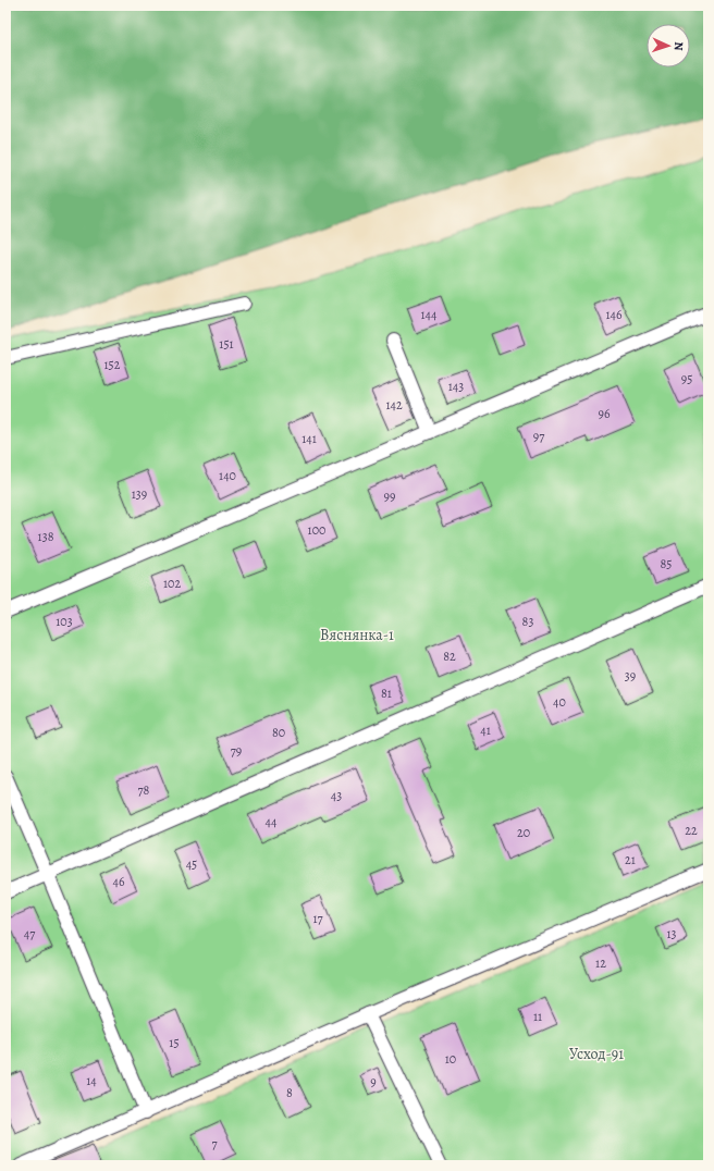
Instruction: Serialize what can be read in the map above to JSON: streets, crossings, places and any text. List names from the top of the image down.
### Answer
{
  "parks": ["Вяснянка-1", "Усход-91"],
  "house_numbers": [
    "144",
    "146",
    "151",
    "152",
    "95",
    "143",
    "142",
    "96",
    "97",
    "141",
    "140",
    "139",
    "99",
    "100",
    "138",
    "85",
    "102",
    "103",
    "83",
    "82",
    "39",
    "81",
    "40",
    "41",
    "80",
    "79",
    "78",
    "43",
    "44",
    "22",
    "20",
    "21",
    "45",
    "46",
    "17",
    "47",
    "13",
    "12",
    "11",
    "15",
    "10",
    "14",
    "9",
    "8",
    "7"
  ],
  "north": "right"
}
